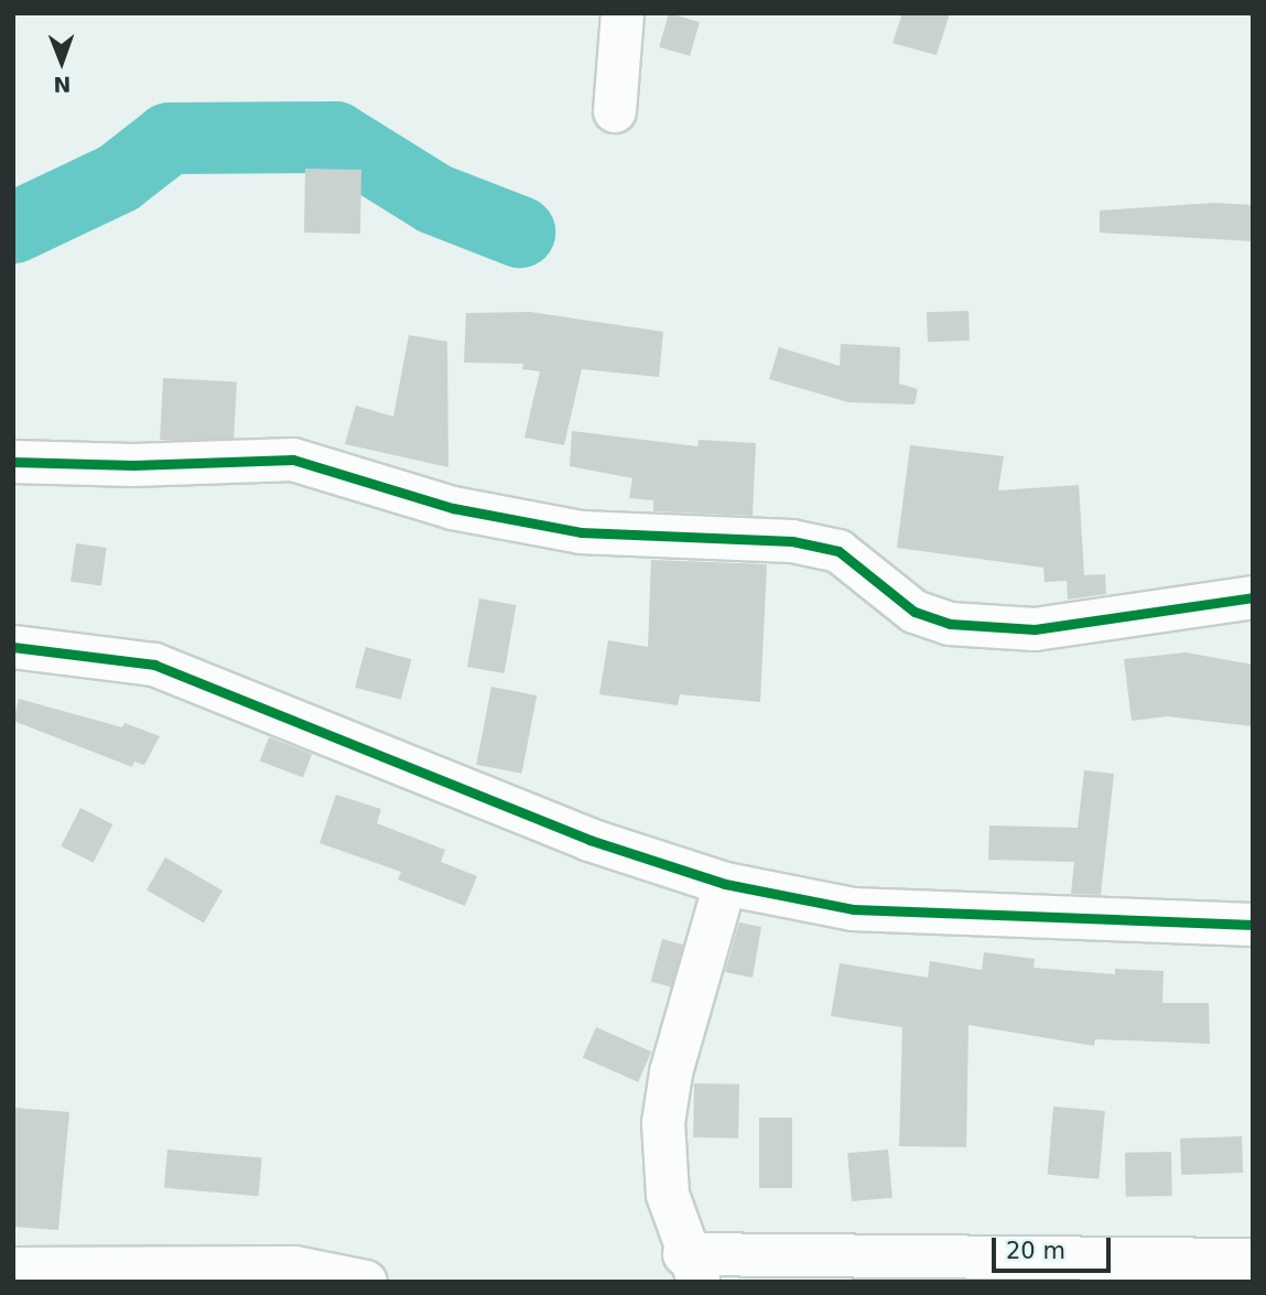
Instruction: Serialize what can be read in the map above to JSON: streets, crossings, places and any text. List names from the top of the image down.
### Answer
{
  "scale_bar": "20 m",
  "north": "bottom"
}
